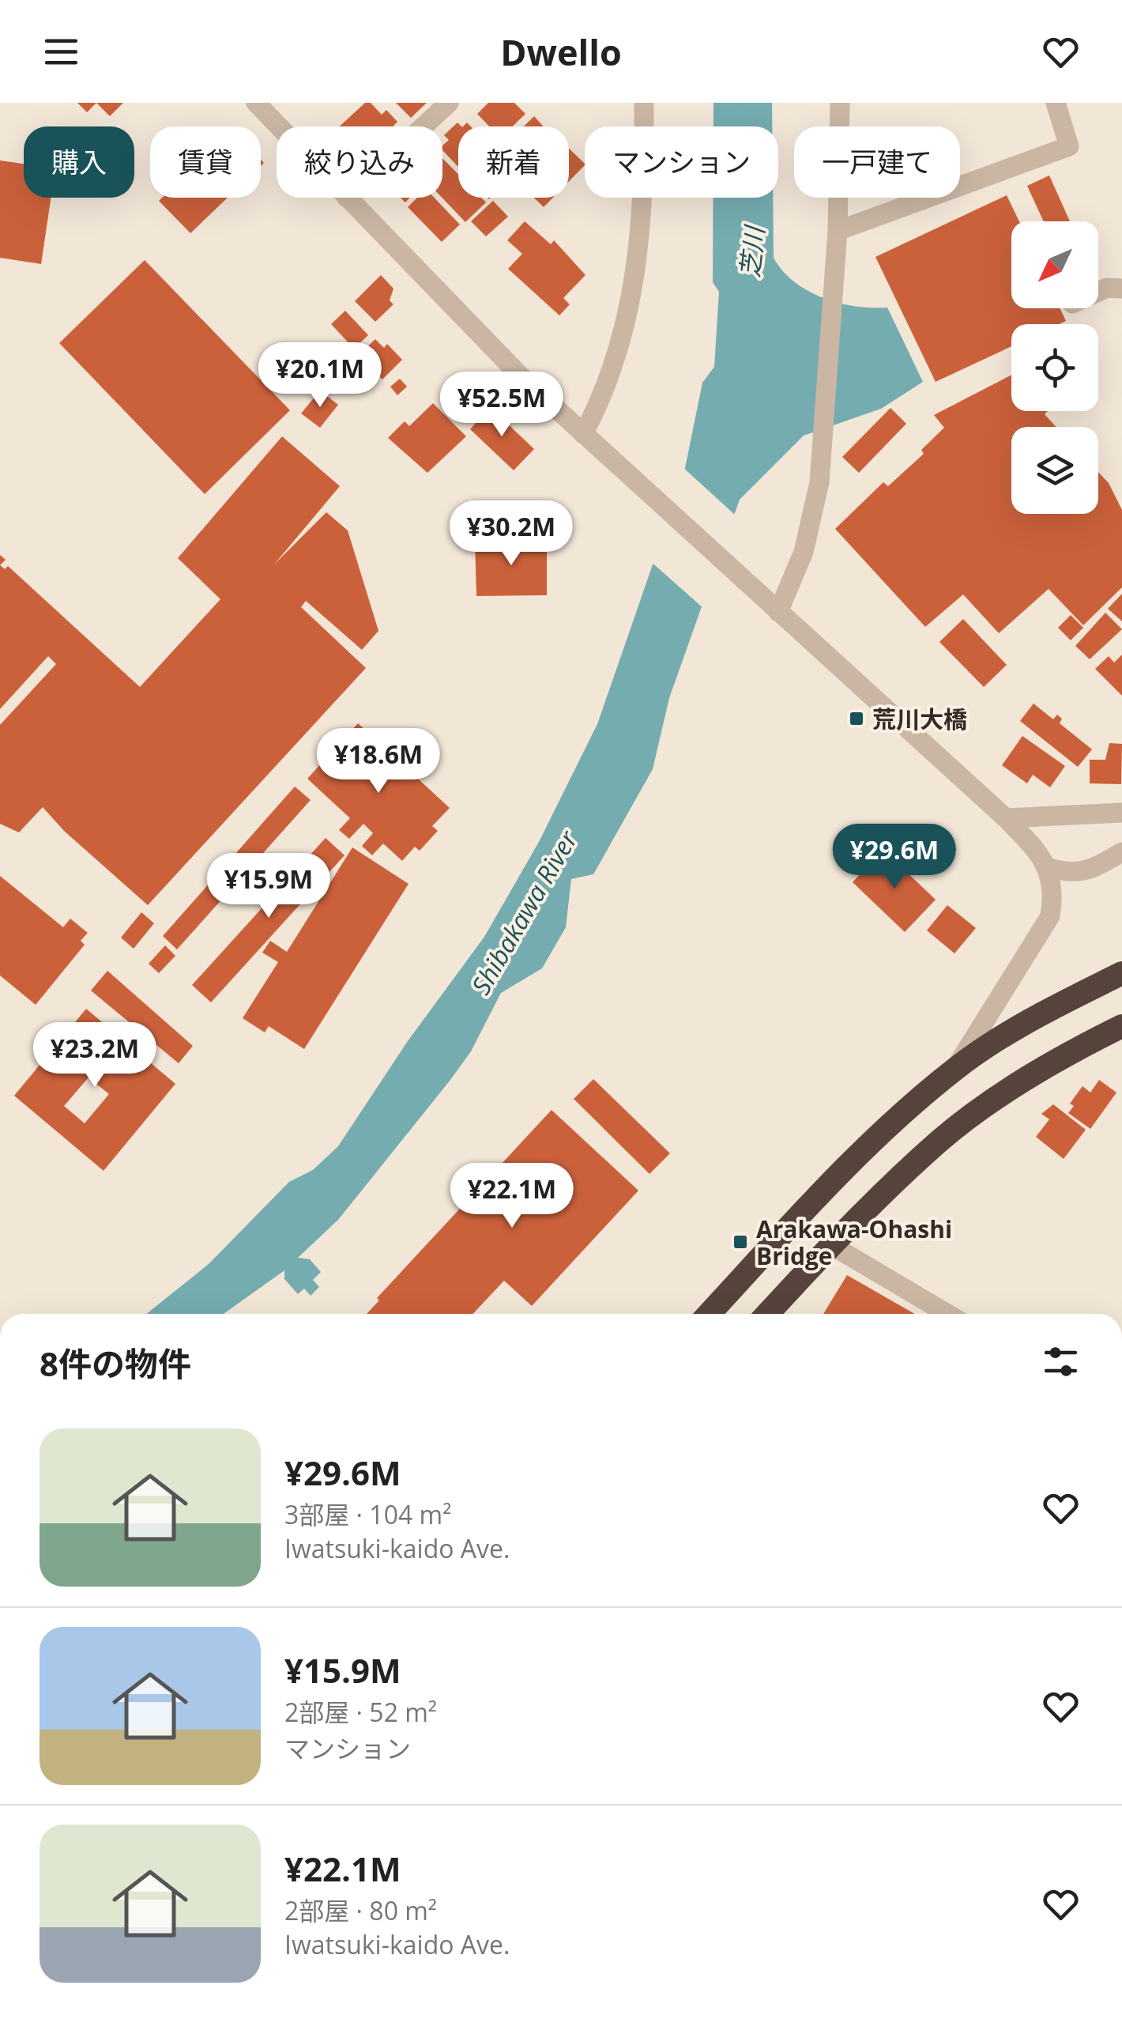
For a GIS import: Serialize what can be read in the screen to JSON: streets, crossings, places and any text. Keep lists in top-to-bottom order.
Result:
{
  "water": ["芝川", "Shibakawa River"],
  "places": {
    "transit": ["荒川大橋", "Arakawa-Ohashi Bridge"]
  },
  "north": "bottom left",
  "page": {
    "header": "Dwello",
    "chip": [
      "購入",
      "賃貸",
      "絞り込み",
      "新着",
      "マンション",
      "一戸建て"
    ],
    "price": [
      "¥20.1M",
      "¥52.5M",
      "¥30.2M",
      "¥18.6M",
      "¥29.6M",
      "¥15.9M",
      "¥23.2M",
      "¥22.1M"
    ],
    "heading": "8件の物件",
    "list": [
      {
        "name": "¥29.6M",
        "note": "3部屋 · 104 m² · Iwatsuki-kaido Ave."
      },
      {
        "name": "¥15.9M",
        "note": "2部屋 · 52 m² · マンション"
      },
      {
        "name": "¥22.1M",
        "note": "2部屋 · 80 m² · Iwatsuki-kaido Ave."
      }
    ]
  }
}
